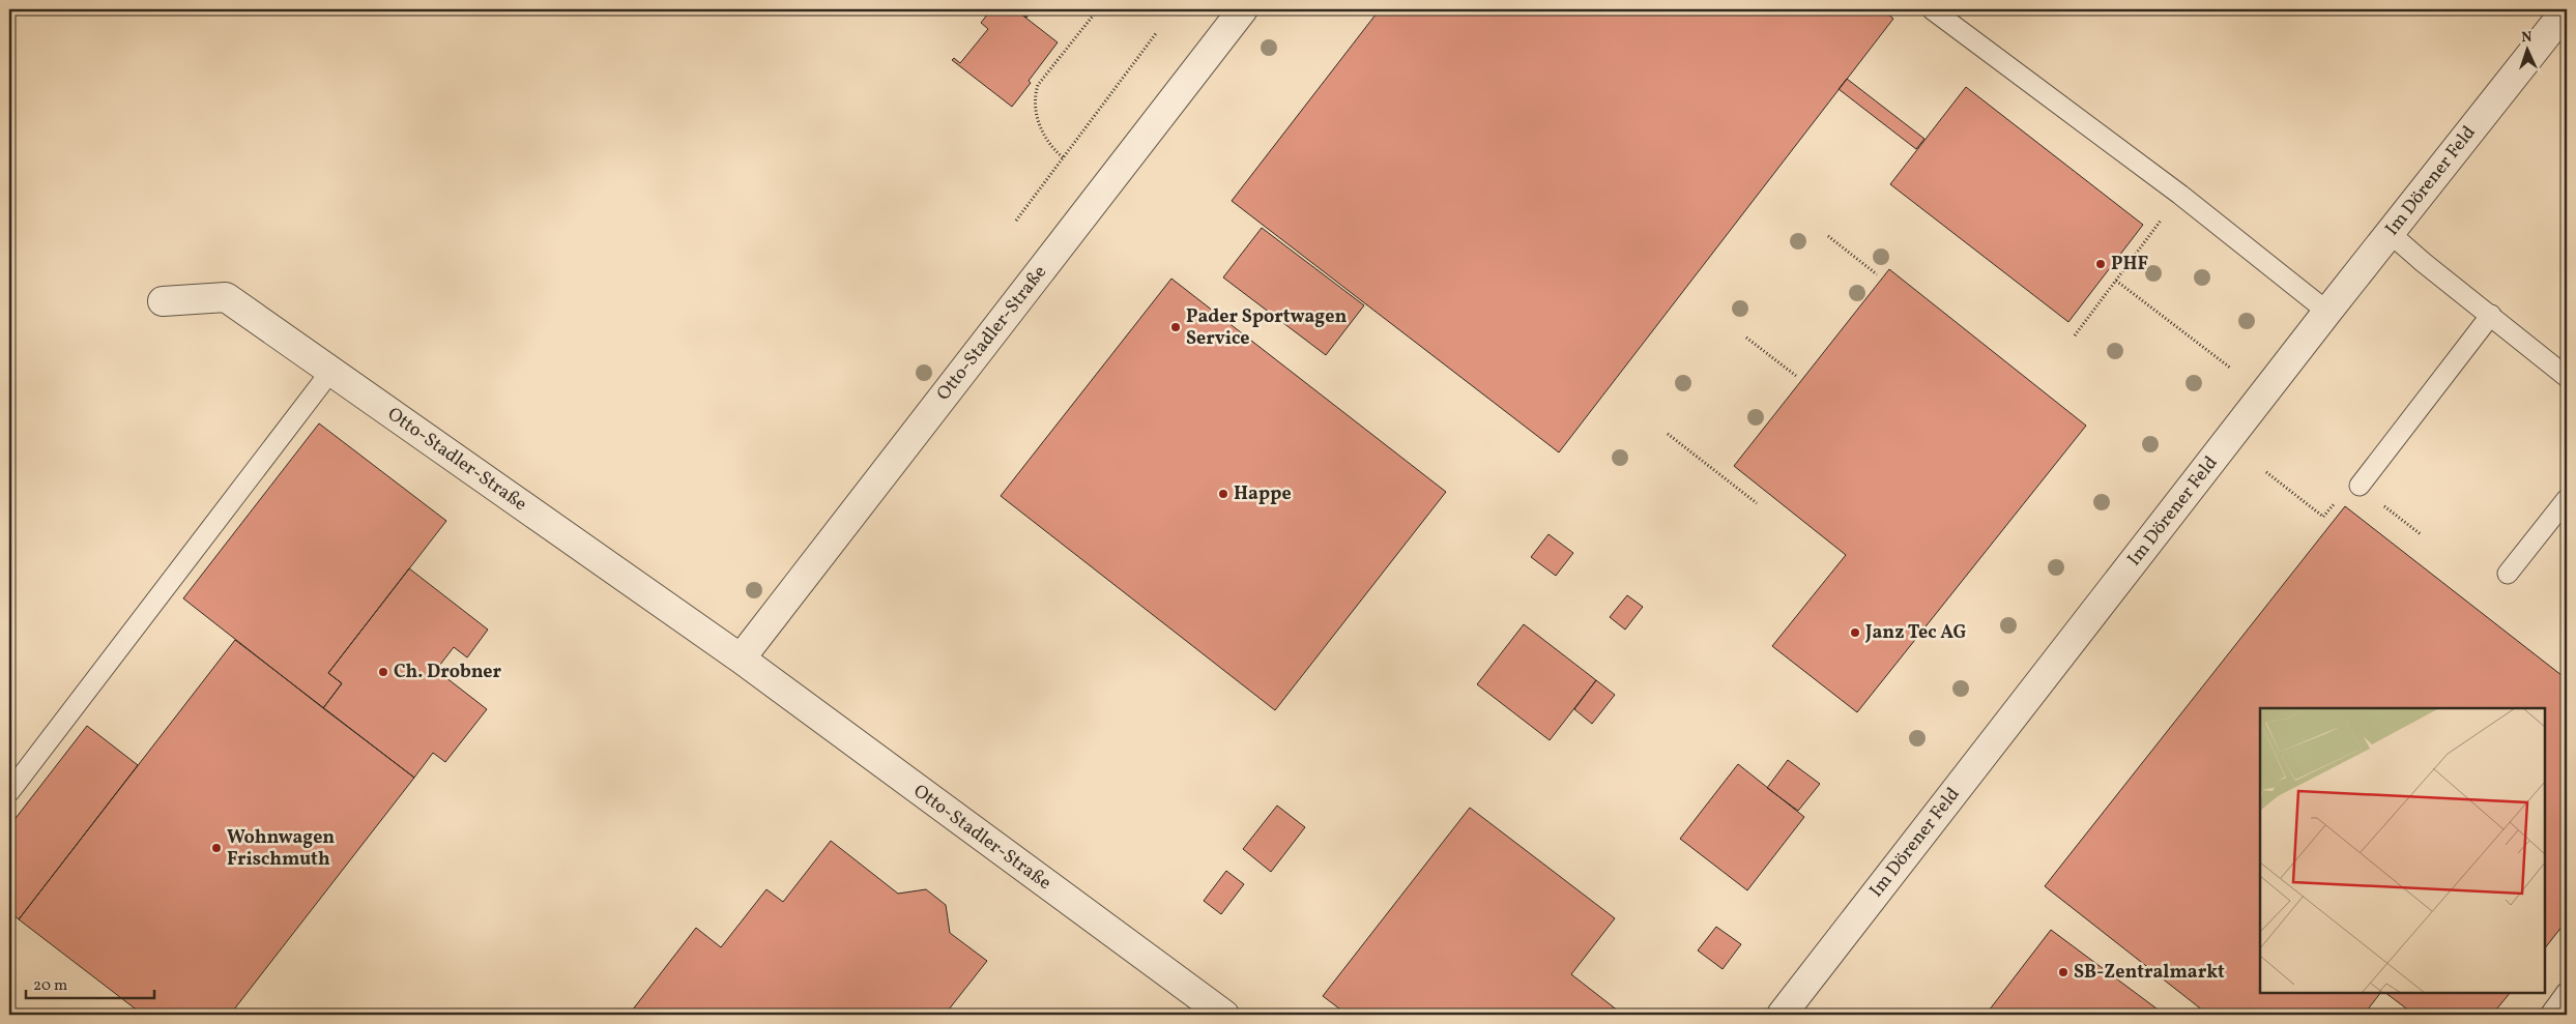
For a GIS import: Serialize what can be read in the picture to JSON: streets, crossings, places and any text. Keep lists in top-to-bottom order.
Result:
{
  "streets": {
    "street": ["Im Dörener Feld", "Otto-Stadler-Straße"]
  },
  "places": [
    "PHF",
    "Pader Sportwagen Service",
    "Happe",
    "Janz Tec AG",
    "Ch. Drobner",
    "Wohnwagen Frischmuth",
    "SB-Zentralmarkt"
  ],
  "scale_bar": "20 m",
  "north": "top"
}
